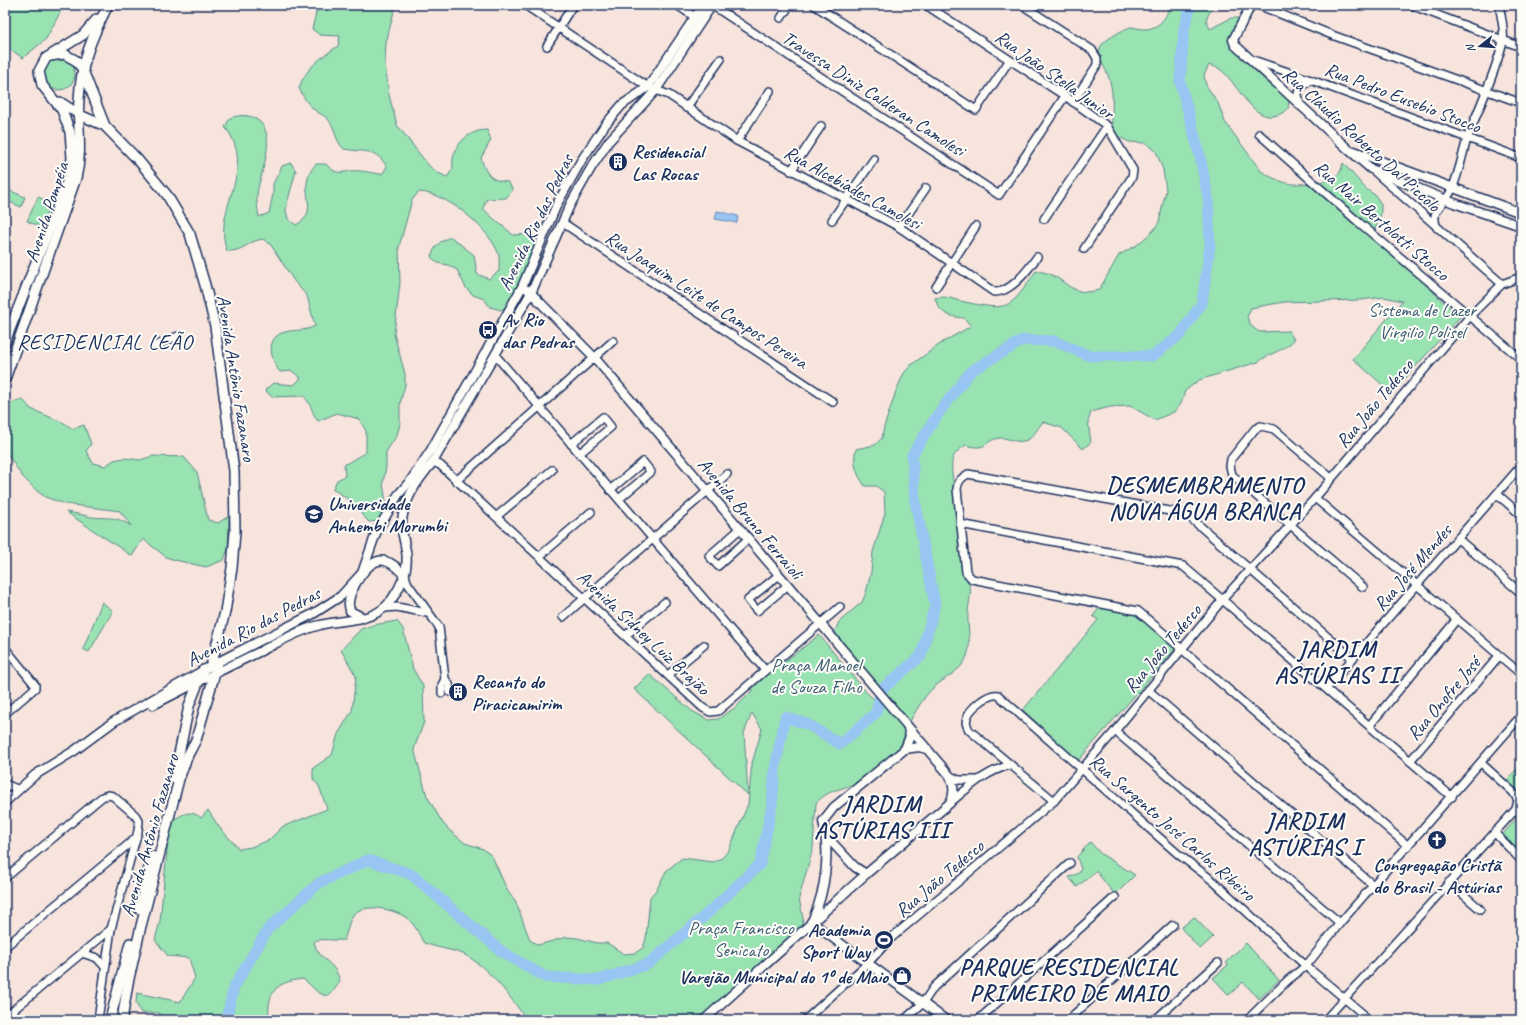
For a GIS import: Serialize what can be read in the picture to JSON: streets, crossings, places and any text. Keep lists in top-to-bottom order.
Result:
{
  "streets": {
    "main road": ["Avenida Pompéia", "Avenida Antônio Fazanaro"],
    "street": [
      "Rua João Stella Junior",
      "Travessa Diniz Calderan Camolesi",
      "Rua Pedro Eusebio Stocco",
      "Rua Cláudio Roberto Dal Piccolo",
      "Rua Alcebíades Camolesi",
      "Rua Nair Bertolotti Stocco",
      "Avenida Rio das Pedras",
      "Rua Joaquim Leite de Campos Pereira",
      "Rua João Tedesco",
      "Avenida Bruno Ferraioli",
      "Rua José Mendes",
      "Avenida Sidney Luiz Brajão",
      "Rua Onofre José",
      "Rua Sargento José Carlos Ribeiro"
    ]
  },
  "crossings": [
    ["Rua João Stella Junior", "Travessa Diniz Calderan Camolesi"],
    ["Travessa Diniz Calderan Camolesi", "Avenida Rio das Pedras"],
    ["Rua Pedro Eusebio Stocco", "Rua Cláudio Roberto Dal Piccolo"],
    ["Rua Cláudio Roberto Dal Piccolo", "Rua João Tedesco"],
    ["Rua Alcebíades Camolesi", "Avenida Rio das Pedras"],
    ["Avenida Pompéia", "Avenida Antônio Fazanaro"],
    ["Rua Nair Bertolotti Stocco", "Rua João Tedesco"],
    ["Avenida Rio das Pedras", "Rua Joaquim Leite de Campos Pereira"],
    ["Avenida Rio das Pedras", "Avenida Antônio Fazanaro"],
    ["Avenida Rio das Pedras", "Avenida Bruno Ferraioli"],
    ["Avenida Rio das Pedras", "Avenida Sidney Luiz Brajão"],
    ["Rua João Tedesco", "Rua Sargento José Carlos Ribeiro"],
    ["Avenida Bruno Ferraioli", "Avenida Sidney Luiz Brajão"]
  ],
  "districts": [
    "RESIDENCIAL LEÃO",
    "DESMEMBRAMENTO NOVA ÁGUA BRANCA",
    "JARDIM ASTÚRIAS II",
    "JARDIM ASTÚRIAS III",
    "JARDIM ASTÚRIAS I",
    "PARQUE RESIDENCIAL PRIMEIRO DE MAIO"
  ],
  "parks": ["Sistema de Lazer Virgilio Polisel", "Praça Manoel de Souza Filho", "Praça Francisco Senicato"],
  "places": {
    "building": ["Residencial Las Rocas", "Recanto do Piracicamirim"],
    "bus stop": ["Av Rio das Pedras"],
    "school or university": ["Universidade Anhembi Morumbi"],
    "church": ["Congregação Cristã do Brasil - Astúrias"],
    "sports": ["Academia Sport Way"],
    "shop": ["Varejão Municipal do 1º de Maio"]
  },
  "north": "left"
}
